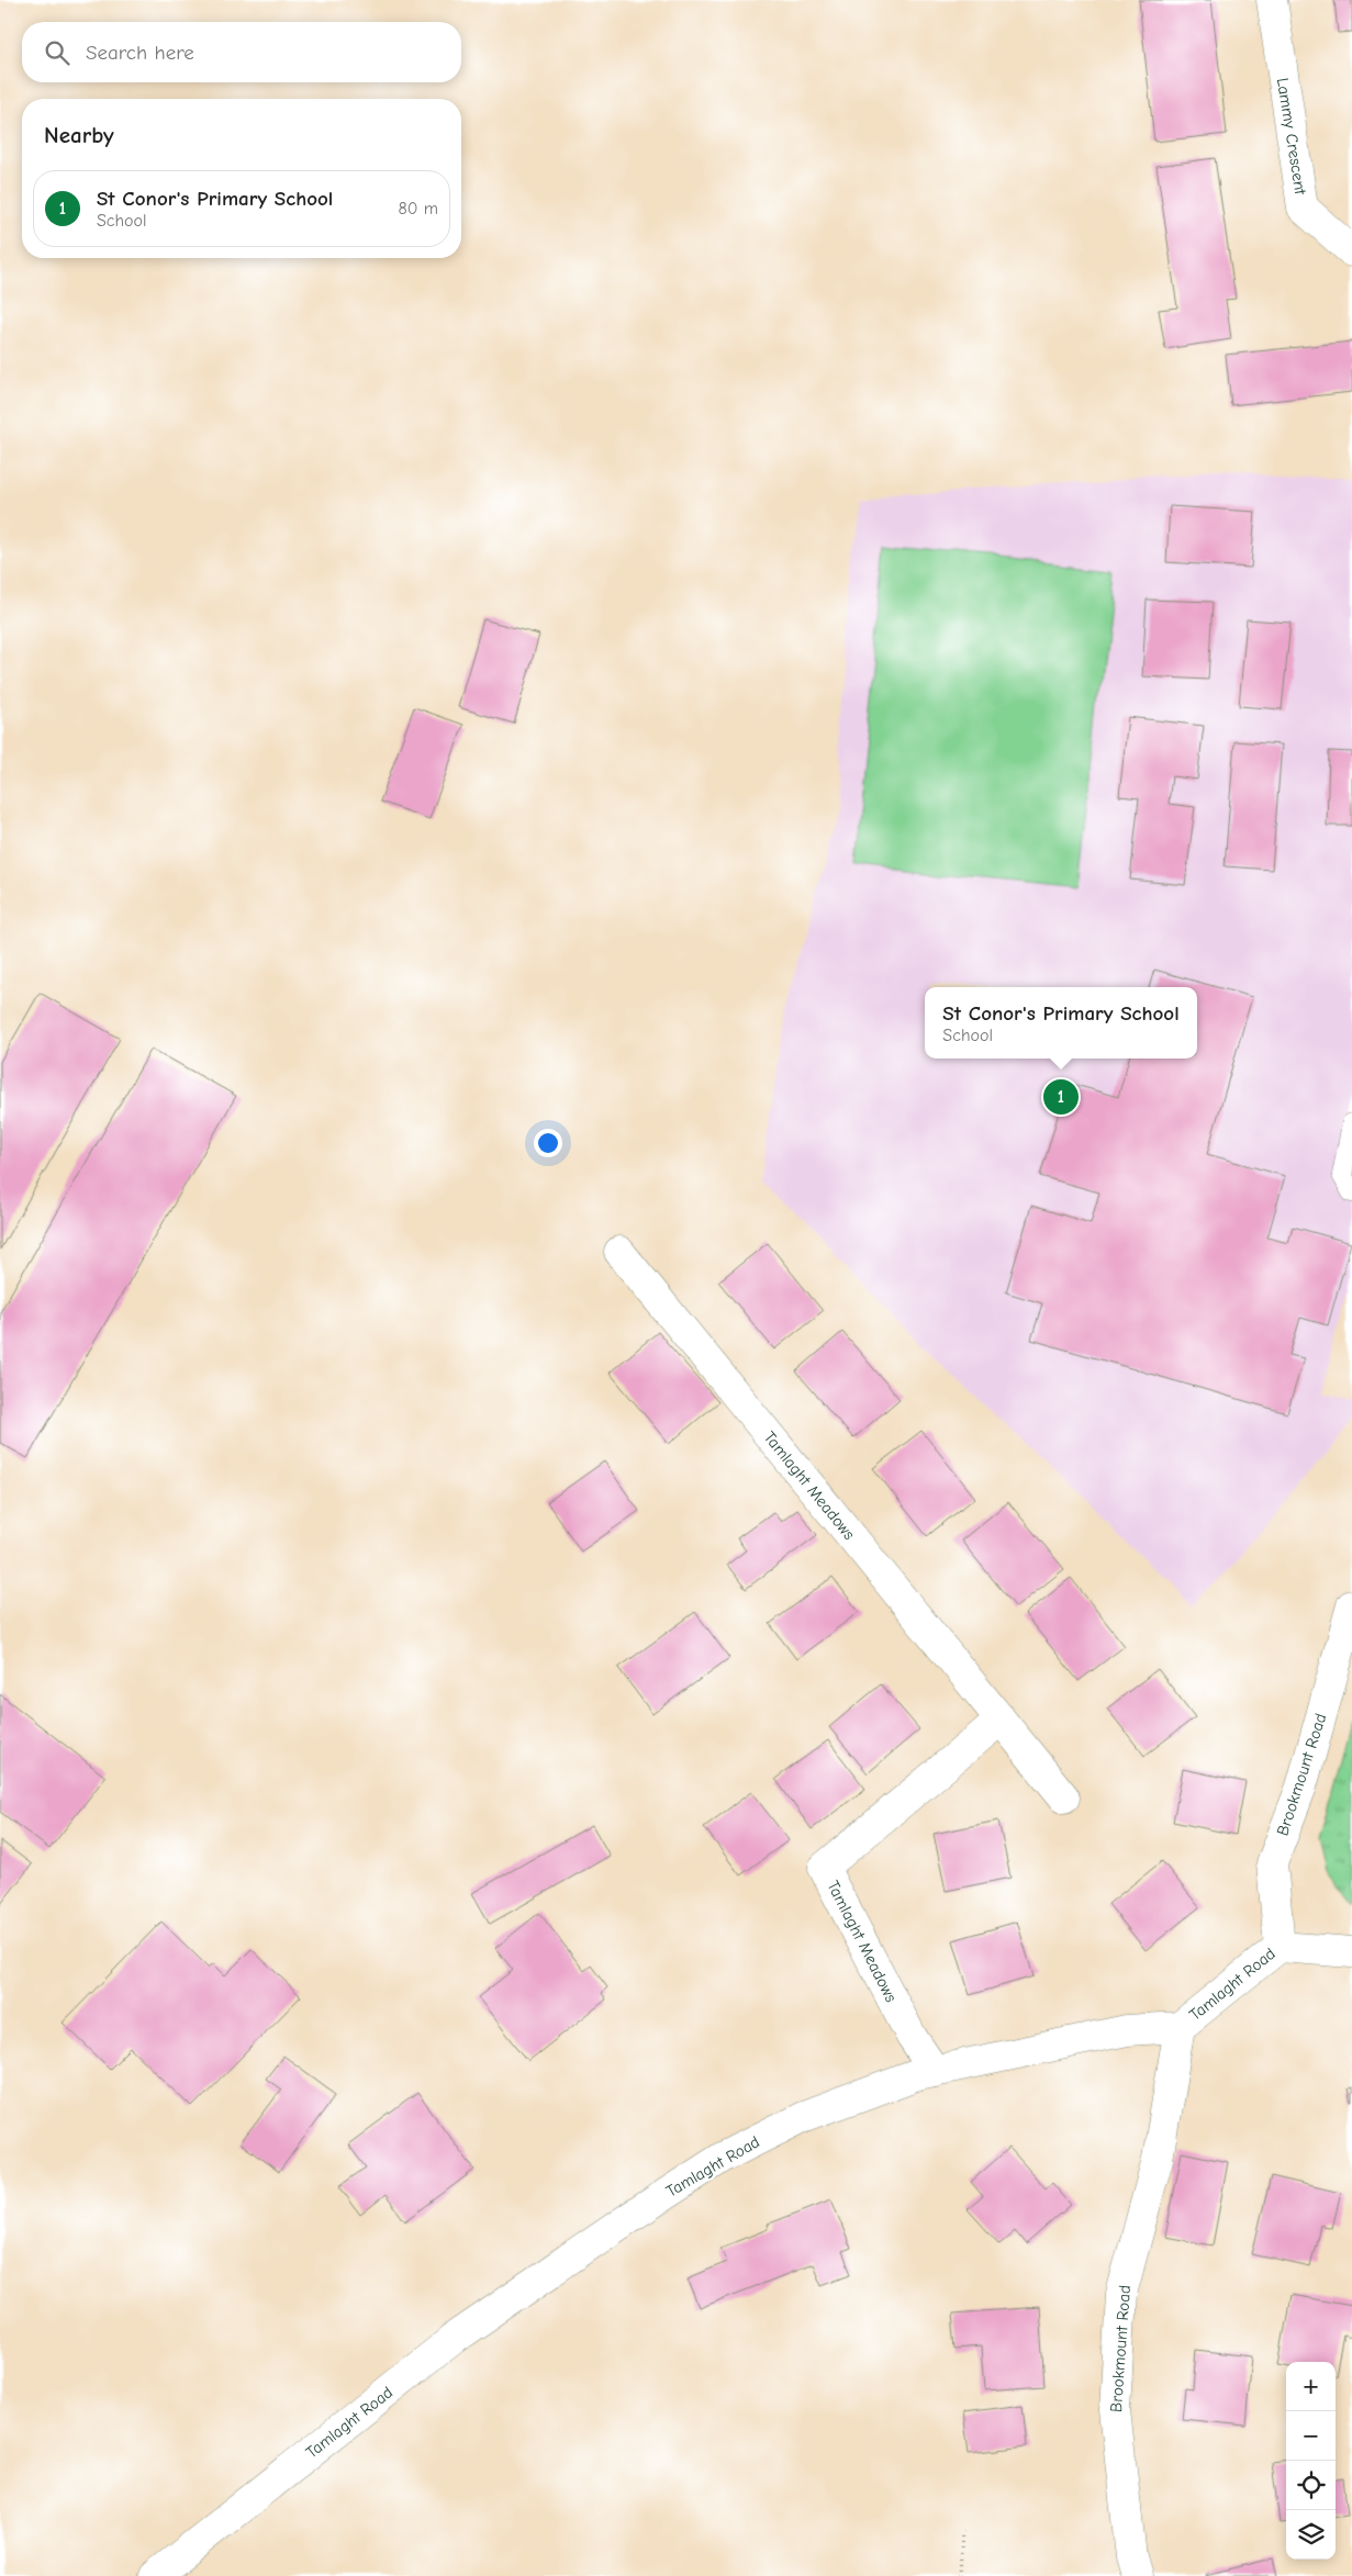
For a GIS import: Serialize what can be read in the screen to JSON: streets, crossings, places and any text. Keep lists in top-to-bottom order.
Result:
{
  "streets": {
    "street": [
      "Lammy Crescent",
      "Tamlaght Meadows",
      "Brookmount Road",
      "Tamlaght Road"
    ]
  },
  "crossings": [
    ["Tamlaght Meadows", "Tamlaght Road"],
    ["Brookmount Road", "Tamlaght Road"]
  ],
  "page": {
    "search": "Search here",
    "heading": "Nearby",
    "list": [
      {
        "mark": "1",
        "name": "St Conor's Primary School",
        "note": "School",
        "value": "80 m"
      }
    ],
    "popup": ["St Conor's Primary School", "School"],
    "pins": "1",
    "map_buttons": ["+", "−"]
  }
}
